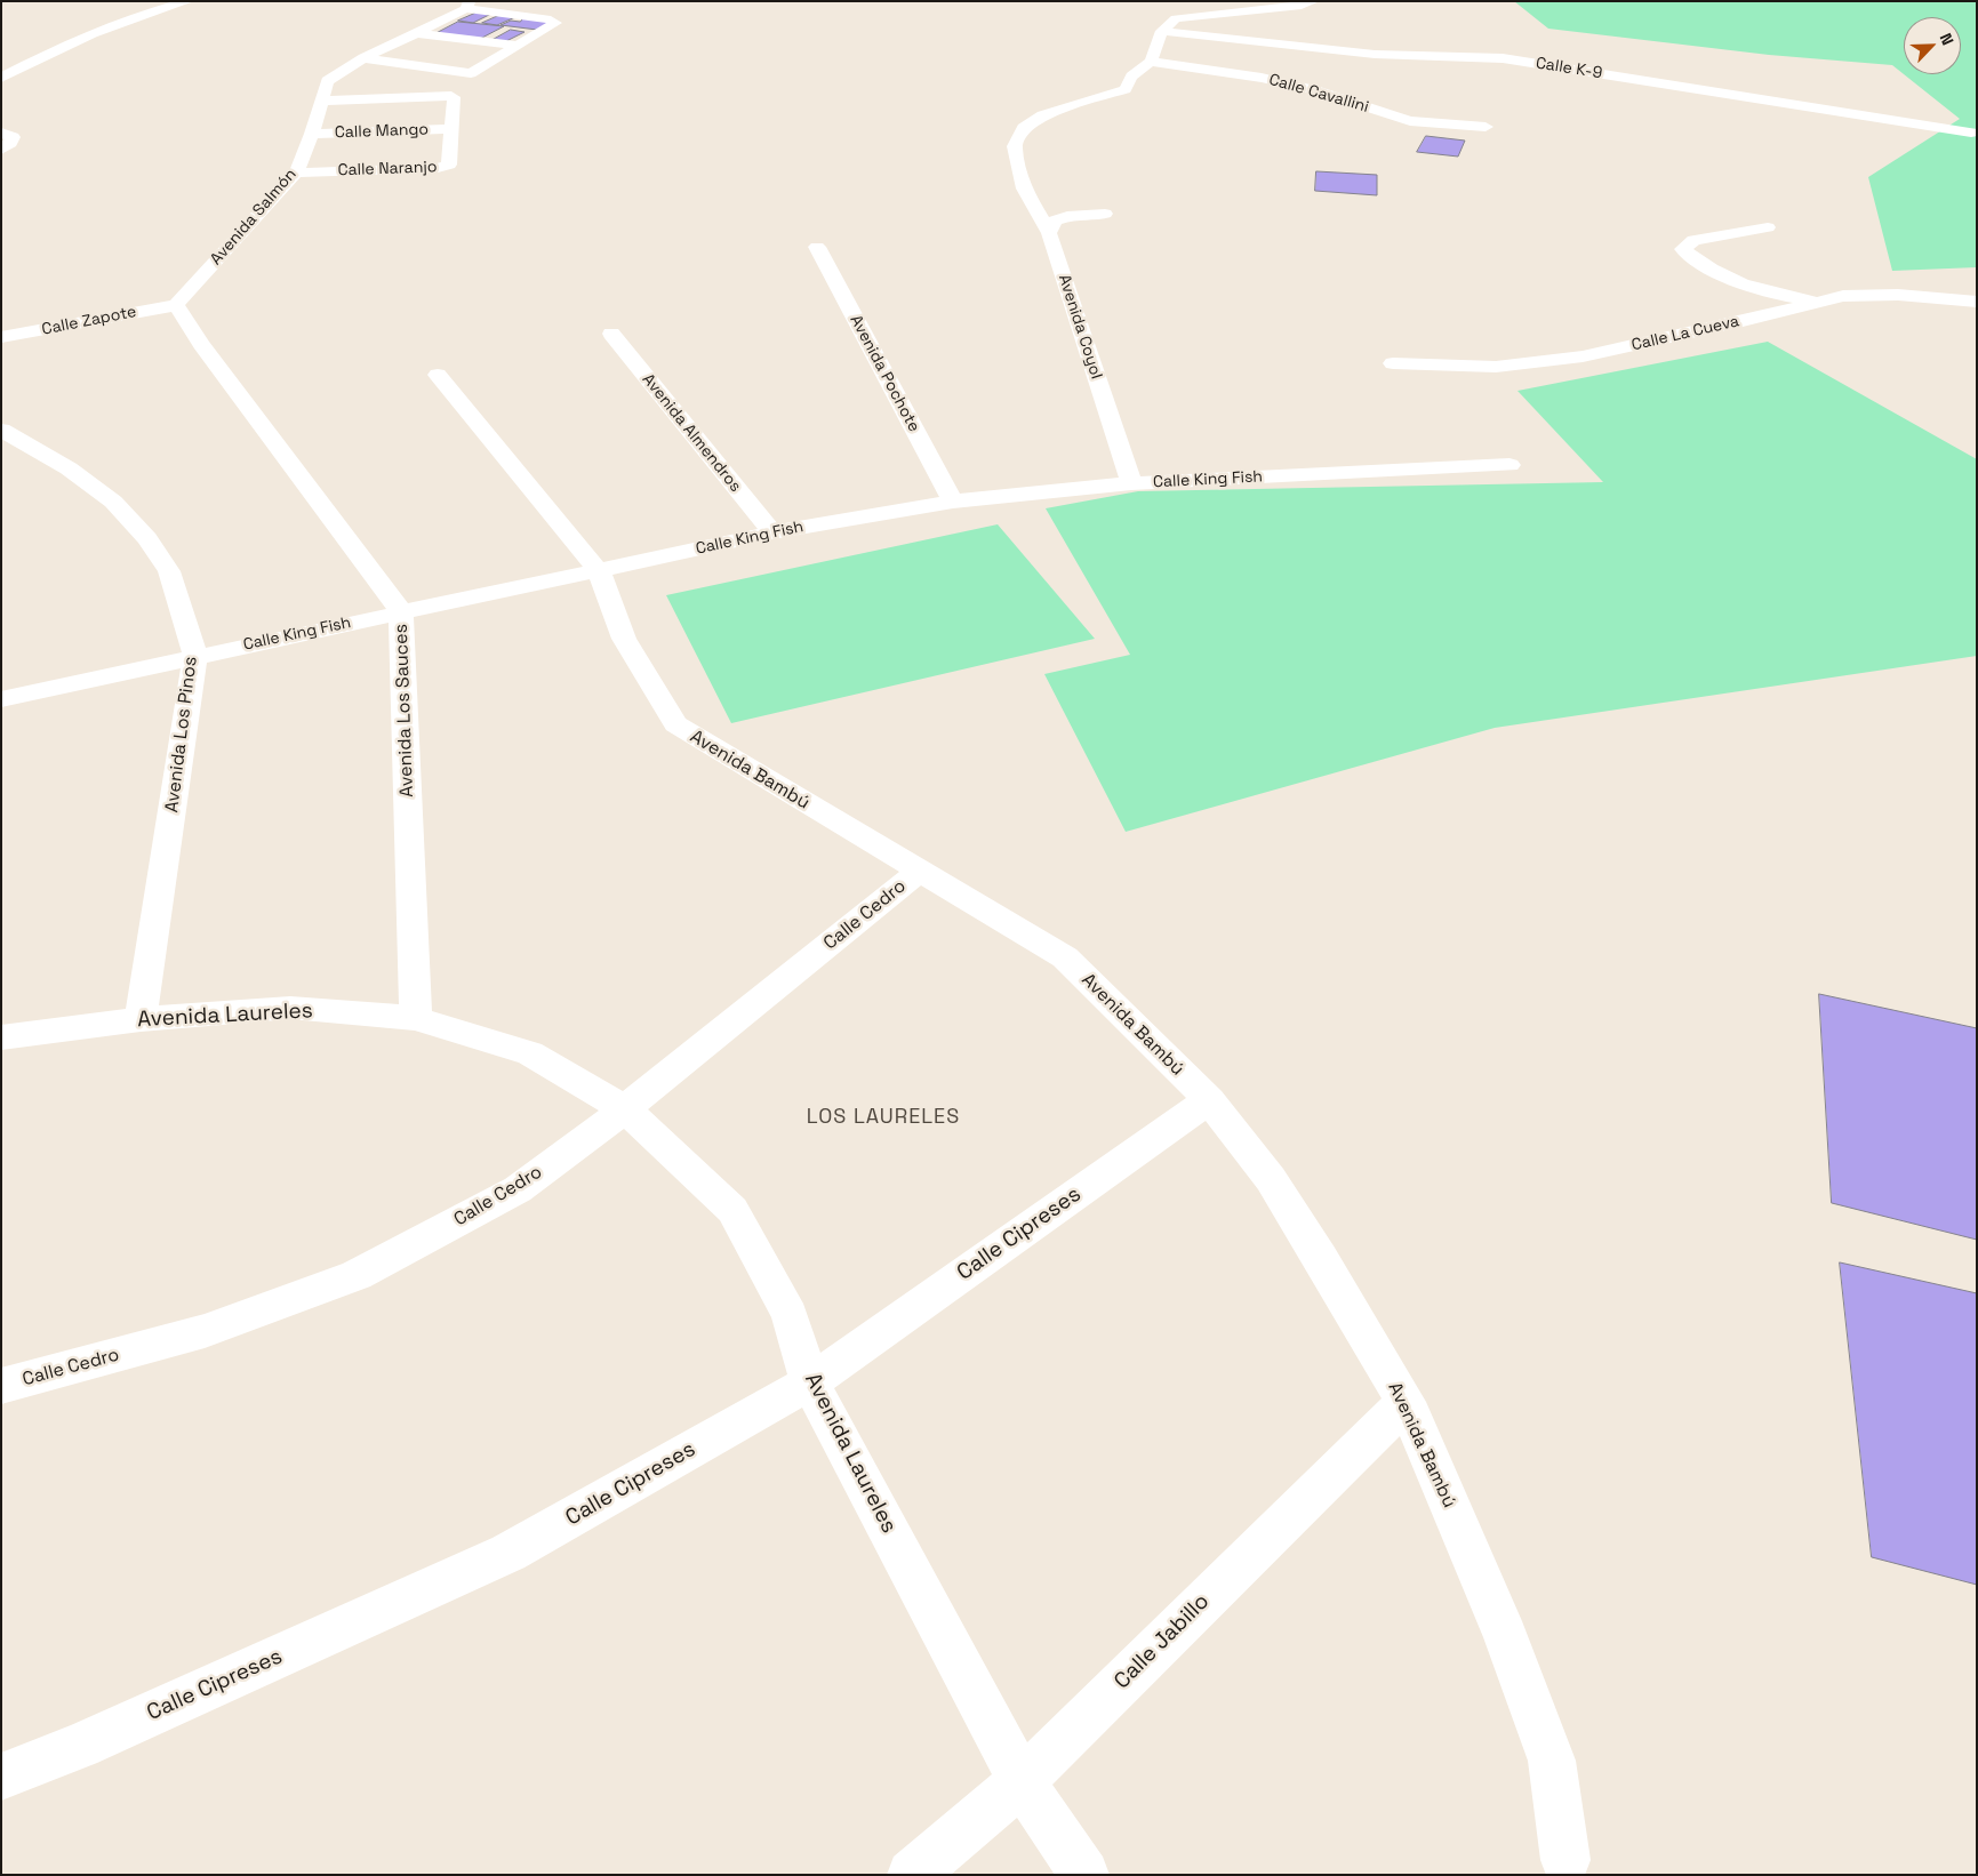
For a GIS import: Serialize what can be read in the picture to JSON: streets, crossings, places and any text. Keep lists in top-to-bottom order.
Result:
{
  "streets": {
    "street": [
      "Calle K-9",
      "Calle Cavallini",
      "Calle Mango",
      "Calle Naranjo",
      "Avenida Salmón",
      "Calle Zapote",
      "Avenida Coyol",
      "Calle La Cueva",
      "Avenida Pochote",
      "Avenida Almendros",
      "Calle King Fish",
      "Avenida Los Sauces",
      "Avenida Los Pinos",
      "Avenida Bambú",
      "Calle Cedro",
      "Avenida Laureles",
      "Calle Cipreses",
      "Calle Jabillo"
    ]
  },
  "crossings": [
    ["Calle Cavallini", "Avenida Coyol"],
    ["Calle Mango", "Calle Naranjo"],
    ["Calle Mango", "Avenida Salmón"],
    ["Calle Naranjo", "Avenida Salmón"],
    ["Avenida Salmón", "Calle Zapote"],
    ["Avenida Salmón", "Avenida Los Sauces"],
    ["Calle Zapote", "Avenida Los Sauces"],
    ["Avenida Coyol", "Calle King Fish"],
    ["Avenida Pochote", "Calle King Fish"],
    ["Avenida Almendros", "Calle King Fish"],
    ["Calle King Fish", "Avenida Los Sauces"],
    ["Calle King Fish", "Avenida Los Pinos"],
    ["Calle King Fish", "Avenida Bambú"],
    ["Avenida Los Sauces", "Avenida Laureles"],
    ["Avenida Los Pinos", "Avenida Laureles"],
    ["Avenida Bambú", "Calle Cedro"],
    ["Avenida Bambú", "Calle Cipreses"],
    ["Avenida Bambú", "Calle Jabillo"],
    ["Calle Cedro", "Avenida Laureles"],
    ["Avenida Laureles", "Calle Cipreses"],
    ["Avenida Laureles", "Calle Jabillo"]
  ],
  "districts": ["LOS LAURELES"],
  "north": "top right"
}
